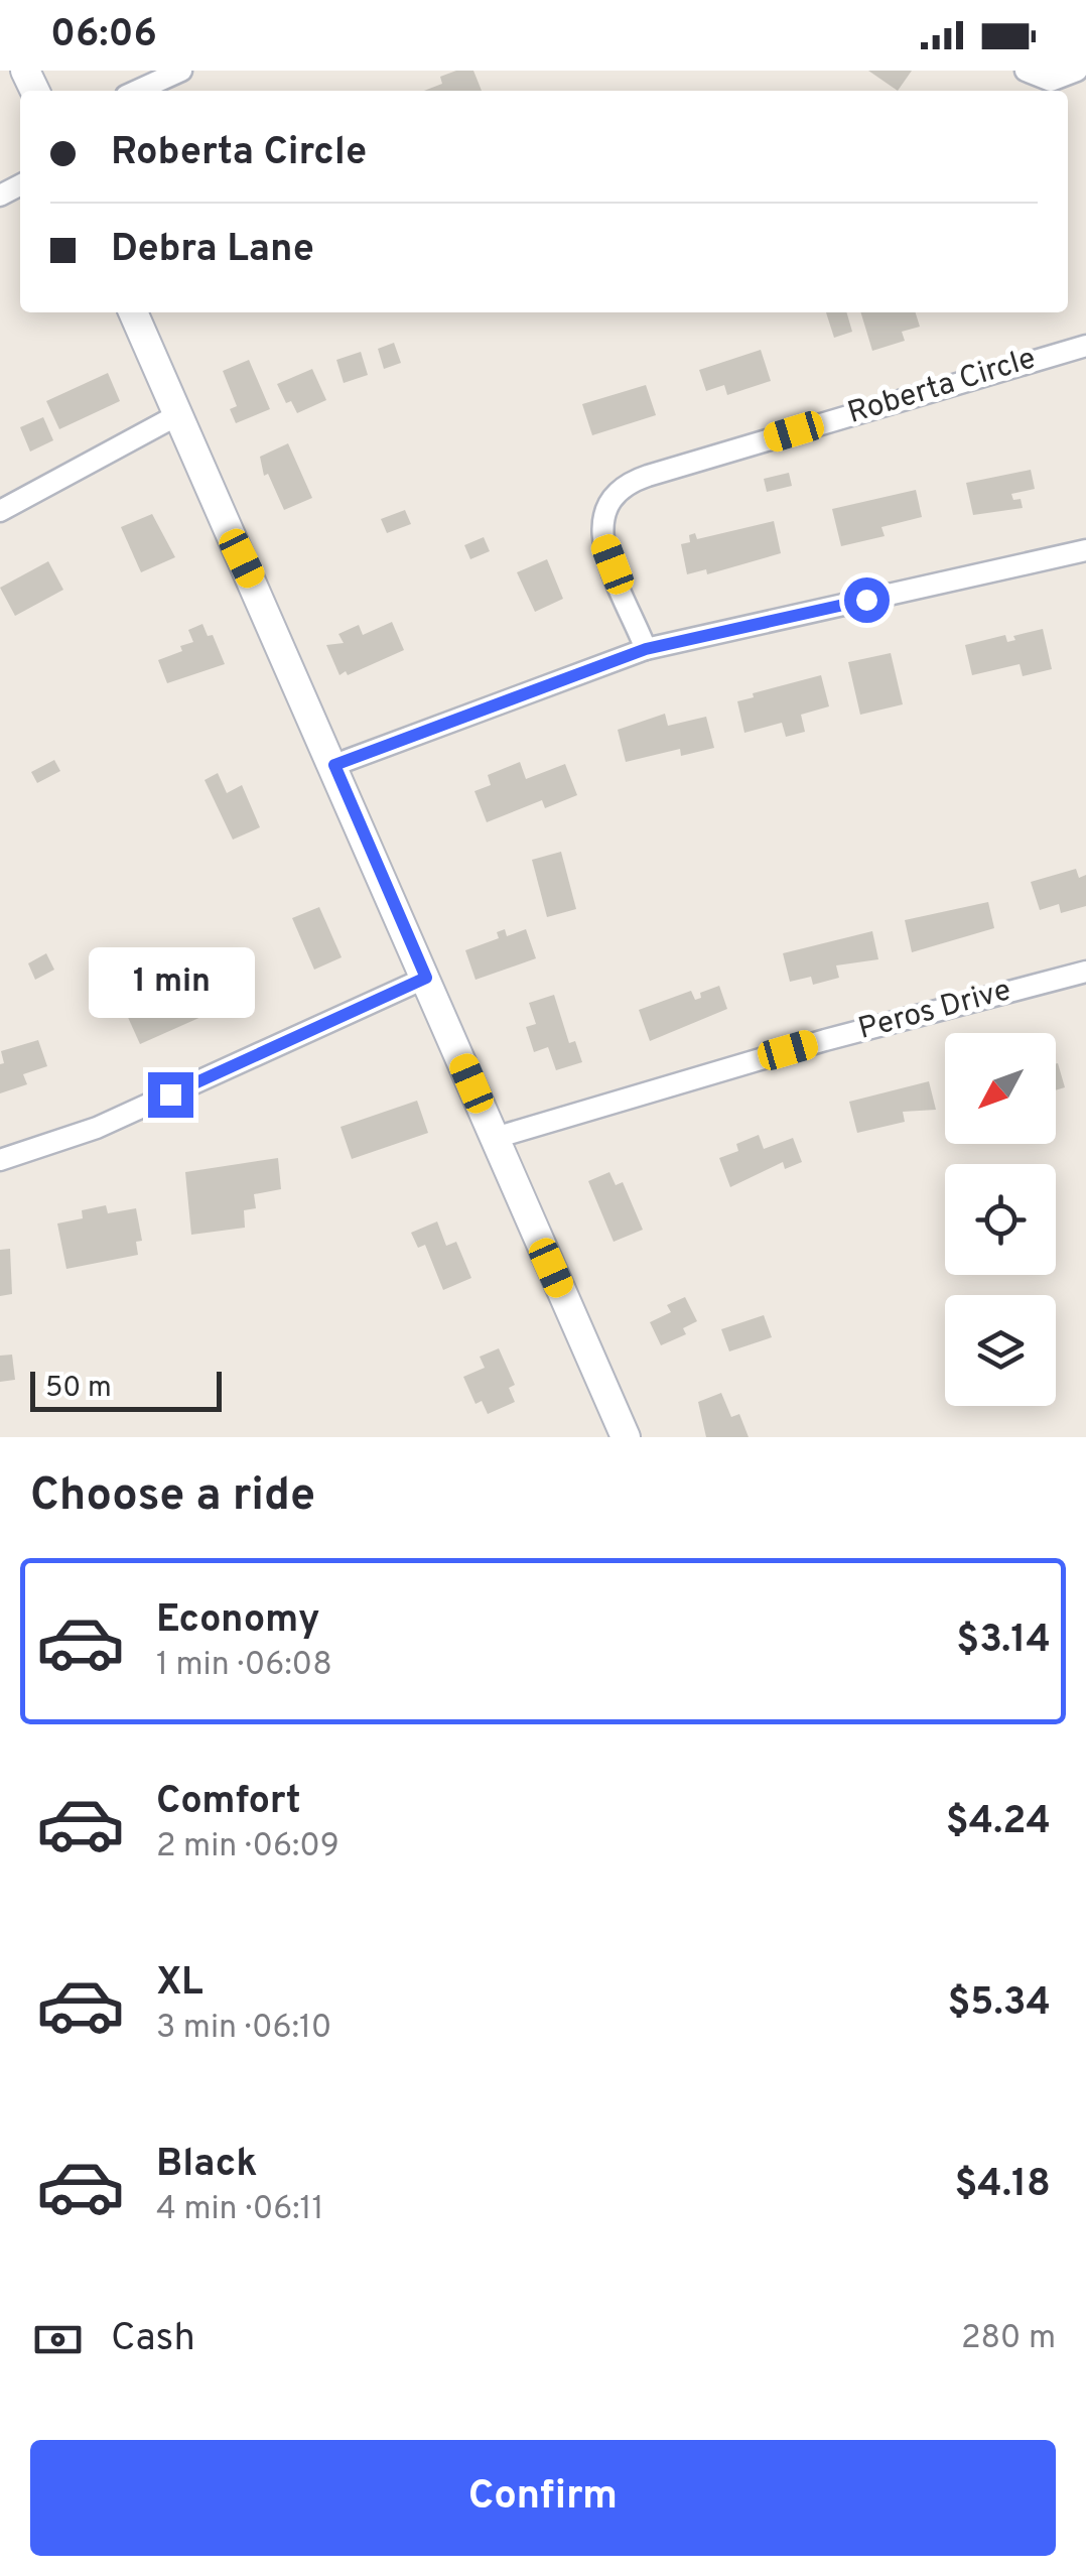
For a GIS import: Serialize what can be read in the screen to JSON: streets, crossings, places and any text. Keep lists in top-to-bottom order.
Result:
{
  "streets": {
    "street": ["Roberta Circle", "Peros Drive"]
  },
  "scale_bar": "50 m",
  "north": "bottom left",
  "page": {
    "status": "06:06",
    "banner": ["Roberta Circle", "Debra Lane"],
    "bubble": "1 min",
    "scale": "50 m",
    "heading": "Choose a ride",
    "list": [
      {
        "name": "Economy",
        "note": "1 min · 06:08",
        "value": "$3.14"
      },
      {
        "name": "Comfort",
        "note": "2 min · 06:09",
        "value": "$4.24"
      },
      {
        "name": "XL",
        "note": "3 min · 06:10",
        "value": "$5.34"
      },
      {
        "name": "Black",
        "note": "4 min · 06:11",
        "value": "$4.18"
      }
    ],
    "pay": ["Cash", "280 m"],
    "buttons": "Confirm"
  }
}
